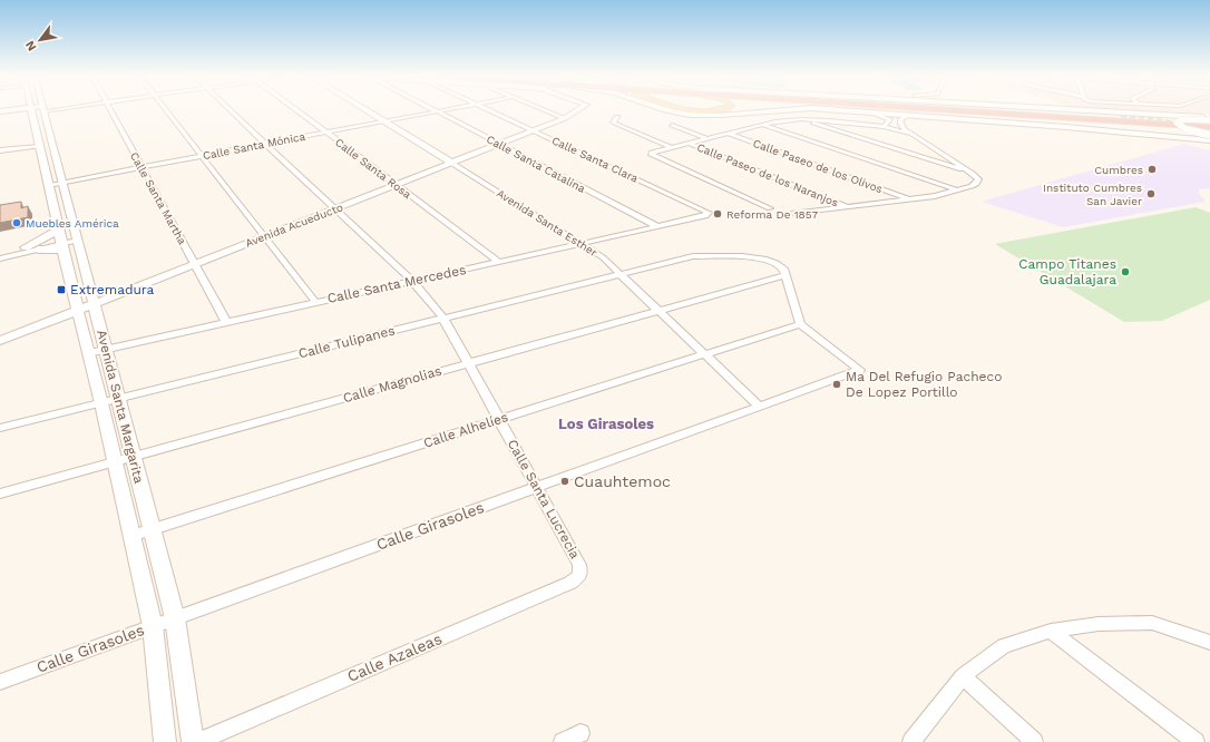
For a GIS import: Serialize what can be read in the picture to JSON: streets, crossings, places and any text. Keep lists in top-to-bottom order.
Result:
{
  "streets": {
    "main road": ["Avenida Santa Esther", "Avenida Acueducto", "Avenida Santa Margarita"],
    "street": [
      "Calle Santa Mónica",
      "Calle Santa Clara",
      "Calle Santa Catalina",
      "Calle Paseo de los Olivos",
      "Calle Santa Rosa",
      "Calle Paseo de los Naranjos",
      "Calle Santa Martha",
      "Calle Santa Mercedes",
      "Calle Tulipanes",
      "Calle Magnolias",
      "Calle Alhelíes",
      "Calle Santa Lucrecia",
      "Calle Girasoles",
      "Calle Azaleas"
    ]
  },
  "crossings": [
    ["Calle Santa Mónica", "Calle Santa Catalina"],
    ["Calle Santa Mónica", "Calle Santa Rosa"],
    ["Calle Santa Mónica", "Calle Santa Martha"],
    ["Calle Santa Mónica", "Avenida Santa Esther"],
    ["Calle Santa Mónica", "Avenida Santa Margarita"],
    ["Calle Santa Mónica", "Calle Santa Lucrecia"],
    ["Calle Santa Clara", "Avenida Acueducto"],
    ["Calle Santa Clara", "Calle Santa Mercedes"],
    ["Calle Santa Catalina", "Avenida Acueducto"],
    ["Calle Santa Catalina", "Calle Santa Mercedes"],
    ["Calle Santa Rosa", "Avenida Acueducto"],
    ["Calle Santa Rosa", "Calle Santa Mercedes"],
    ["Calle Santa Martha", "Avenida Acueducto"],
    ["Calle Santa Martha", "Calle Santa Mercedes"],
    ["Avenida Santa Esther", "Avenida Acueducto"],
    ["Avenida Santa Esther", "Calle Santa Mercedes"],
    ["Avenida Santa Esther", "Calle Tulipanes"],
    ["Avenida Santa Esther", "Calle Magnolias"],
    ["Avenida Santa Esther", "Calle Alhelíes"],
    ["Avenida Santa Esther", "Calle Girasoles"],
    ["Avenida Acueducto", "Avenida Santa Margarita"],
    ["Avenida Acueducto", "Calle Santa Lucrecia"],
    ["Calle Santa Mercedes", "Avenida Santa Margarita"],
    ["Calle Santa Mercedes", "Calle Santa Lucrecia"],
    ["Calle Tulipanes", "Calle Magnolias"],
    ["Calle Tulipanes", "Avenida Santa Margarita"],
    ["Calle Tulipanes", "Calle Santa Lucrecia"],
    ["Calle Magnolias", "Avenida Santa Margarita"],
    ["Calle Magnolias", "Calle Santa Lucrecia"],
    ["Avenida Santa Margarita", "Calle Alhelíes"],
    ["Avenida Santa Margarita", "Calle Girasoles"],
    ["Calle Alhelíes", "Calle Santa Lucrecia"],
    ["Calle Alhelíes", "Calle Girasoles"],
    ["Calle Santa Lucrecia", "Calle Girasoles"],
    ["Calle Santa Lucrecia", "Calle Azaleas"]
  ],
  "districts": ["Los Girasoles"],
  "places": {
    "other": [
      "Cumbres",
      "Instituto Cumbres San Javier",
      "Reforma De 1857",
      "Muebles América",
      "Campo Titanes Guadalajara",
      "Ma Del Refugio Pacheco De Lopez Portillo",
      "Cuauhtemoc"
    ],
    "transit": ["Extremadura"]
  },
  "north": "bottom left"
}
